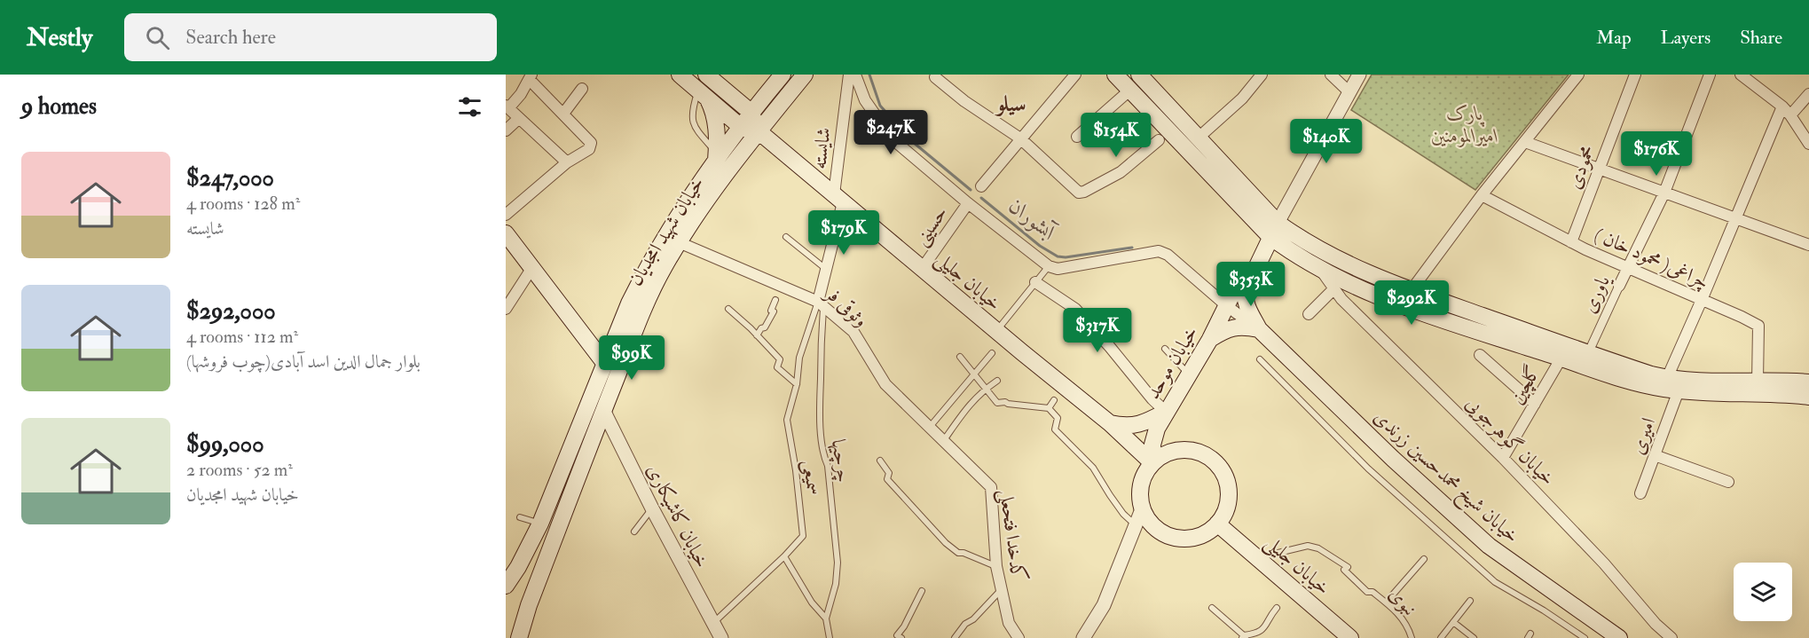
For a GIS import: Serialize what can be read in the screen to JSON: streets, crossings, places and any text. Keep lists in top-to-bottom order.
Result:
{
  "streets": {
    "main road": [
      "خیابان شهید امجدیان",
      "خیابان جلیلی",
      "خیابان موحد",
      "خیابان شیخ محمدحسین زرندی"
    ],
    "street": [
      "شایسته",
      "محمودی",
      "حسینی",
      "چراغی( محمود خان )",
      "یاوری",
      "وثوقی فر",
      "گلچین",
      "امیری",
      "خیابان گوهرجویی",
      "خیابان کاشیکاری",
      "کدخدا فتحعلی"
    ],
    "lane": ["چرچیها", "سمیعی", "نبوی"]
  },
  "crossings": [
    ["شایسته", "خیابان جلیلی"],
    ["شایسته", "وثوقی فر"],
    ["شایسته", "چرچیها"],
    ["شایسته", "سمیعی"],
    ["محمودی", "چراغی( محمود خان )"],
    ["حسینی", "خیابان جلیلی"],
    ["خیابان شهید امجدیان", "خیابان جلیلی"],
    ["خیابان شهید امجدیان", "وثوقی فر"],
    ["خیابان شهید امجدیان", "خیابان کاشیکاری"],
    ["چراغی( محمود خان )", "یاوری"],
    ["خیابان جلیلی", "خیابان موحد"],
    ["خیابان جلیلی", "نبوی"],
    ["وثوقی فر", "چرچیها"],
    ["وثوقی فر", "سمیعی"],
    ["وثوقی فر", "کدخدا فتحعلی"],
    ["خیابان موحد", "خیابان شیخ محمدحسین زرندی"],
    ["گلچین", "خیابان گوهرجویی"],
    ["چرچیها", "سمیعی"],
    ["سمیعی", "خیابان کاشیکاری"]
  ],
  "districts": ["سیلو"],
  "water": ["آبشوران"],
  "parks": ["پارک امیرالمومنین"],
  "page": {
    "header": "Nestly",
    "search": "Search here",
    "nav": ["Map", "Layers", "Share"],
    "heading": "9 homes",
    "price": [
      "$247K",
      "$154K",
      "$140K",
      "$176K",
      "$179K",
      "$353K",
      "$292K",
      "$317K",
      "$99K"
    ],
    "list": [
      {
        "name": "$247,000",
        "note": "4 rooms · 128 m² · شایسته"
      },
      {
        "name": "$292,000",
        "note": "4 rooms · 112 m² · بلوار جمال الدین اسد آبادی(چوب فروشها)"
      },
      {
        "name": "$99,000",
        "note": "2 rooms · 52 m² · خیابان شهید امجدیان"
      }
    ]
  }
}
